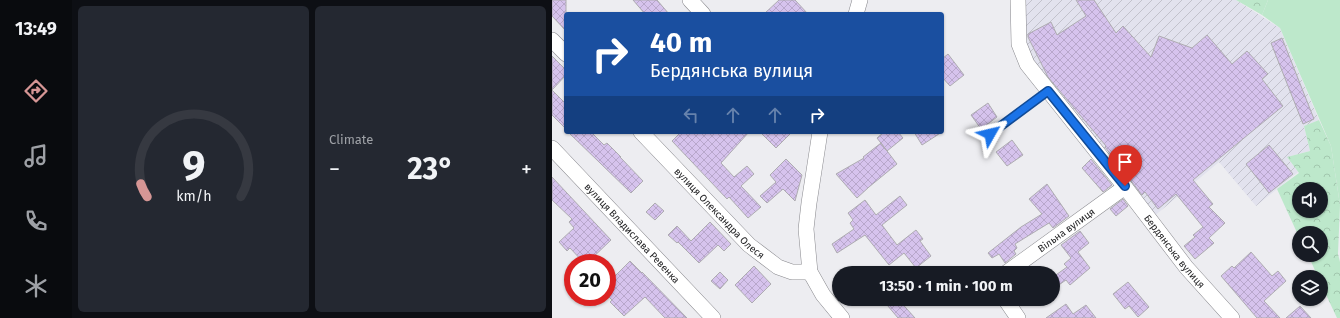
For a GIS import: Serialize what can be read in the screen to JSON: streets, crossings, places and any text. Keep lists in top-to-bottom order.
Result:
{
  "streets": {
    "street": [
      "вулиця Олександра Олеся",
      "Вільна вулиця",
      "вулиця Владислава Ревенка",
      "Бердянська вулиця"
    ]
  },
  "crossings": [
    ["Вільна вулиця", "Бердянська вулиця"]
  ],
  "page": {
    "tabs": "13:49",
    "tile": "Climate",
    "turn": ["40 m", "Бердянська вулиця"],
    "heat": ["−", "23°", "+"],
    "limit": "20",
    "trip": "13:50 · 1 min · 100 m",
    "gauge": ["9", "km/h"]
  }
}
